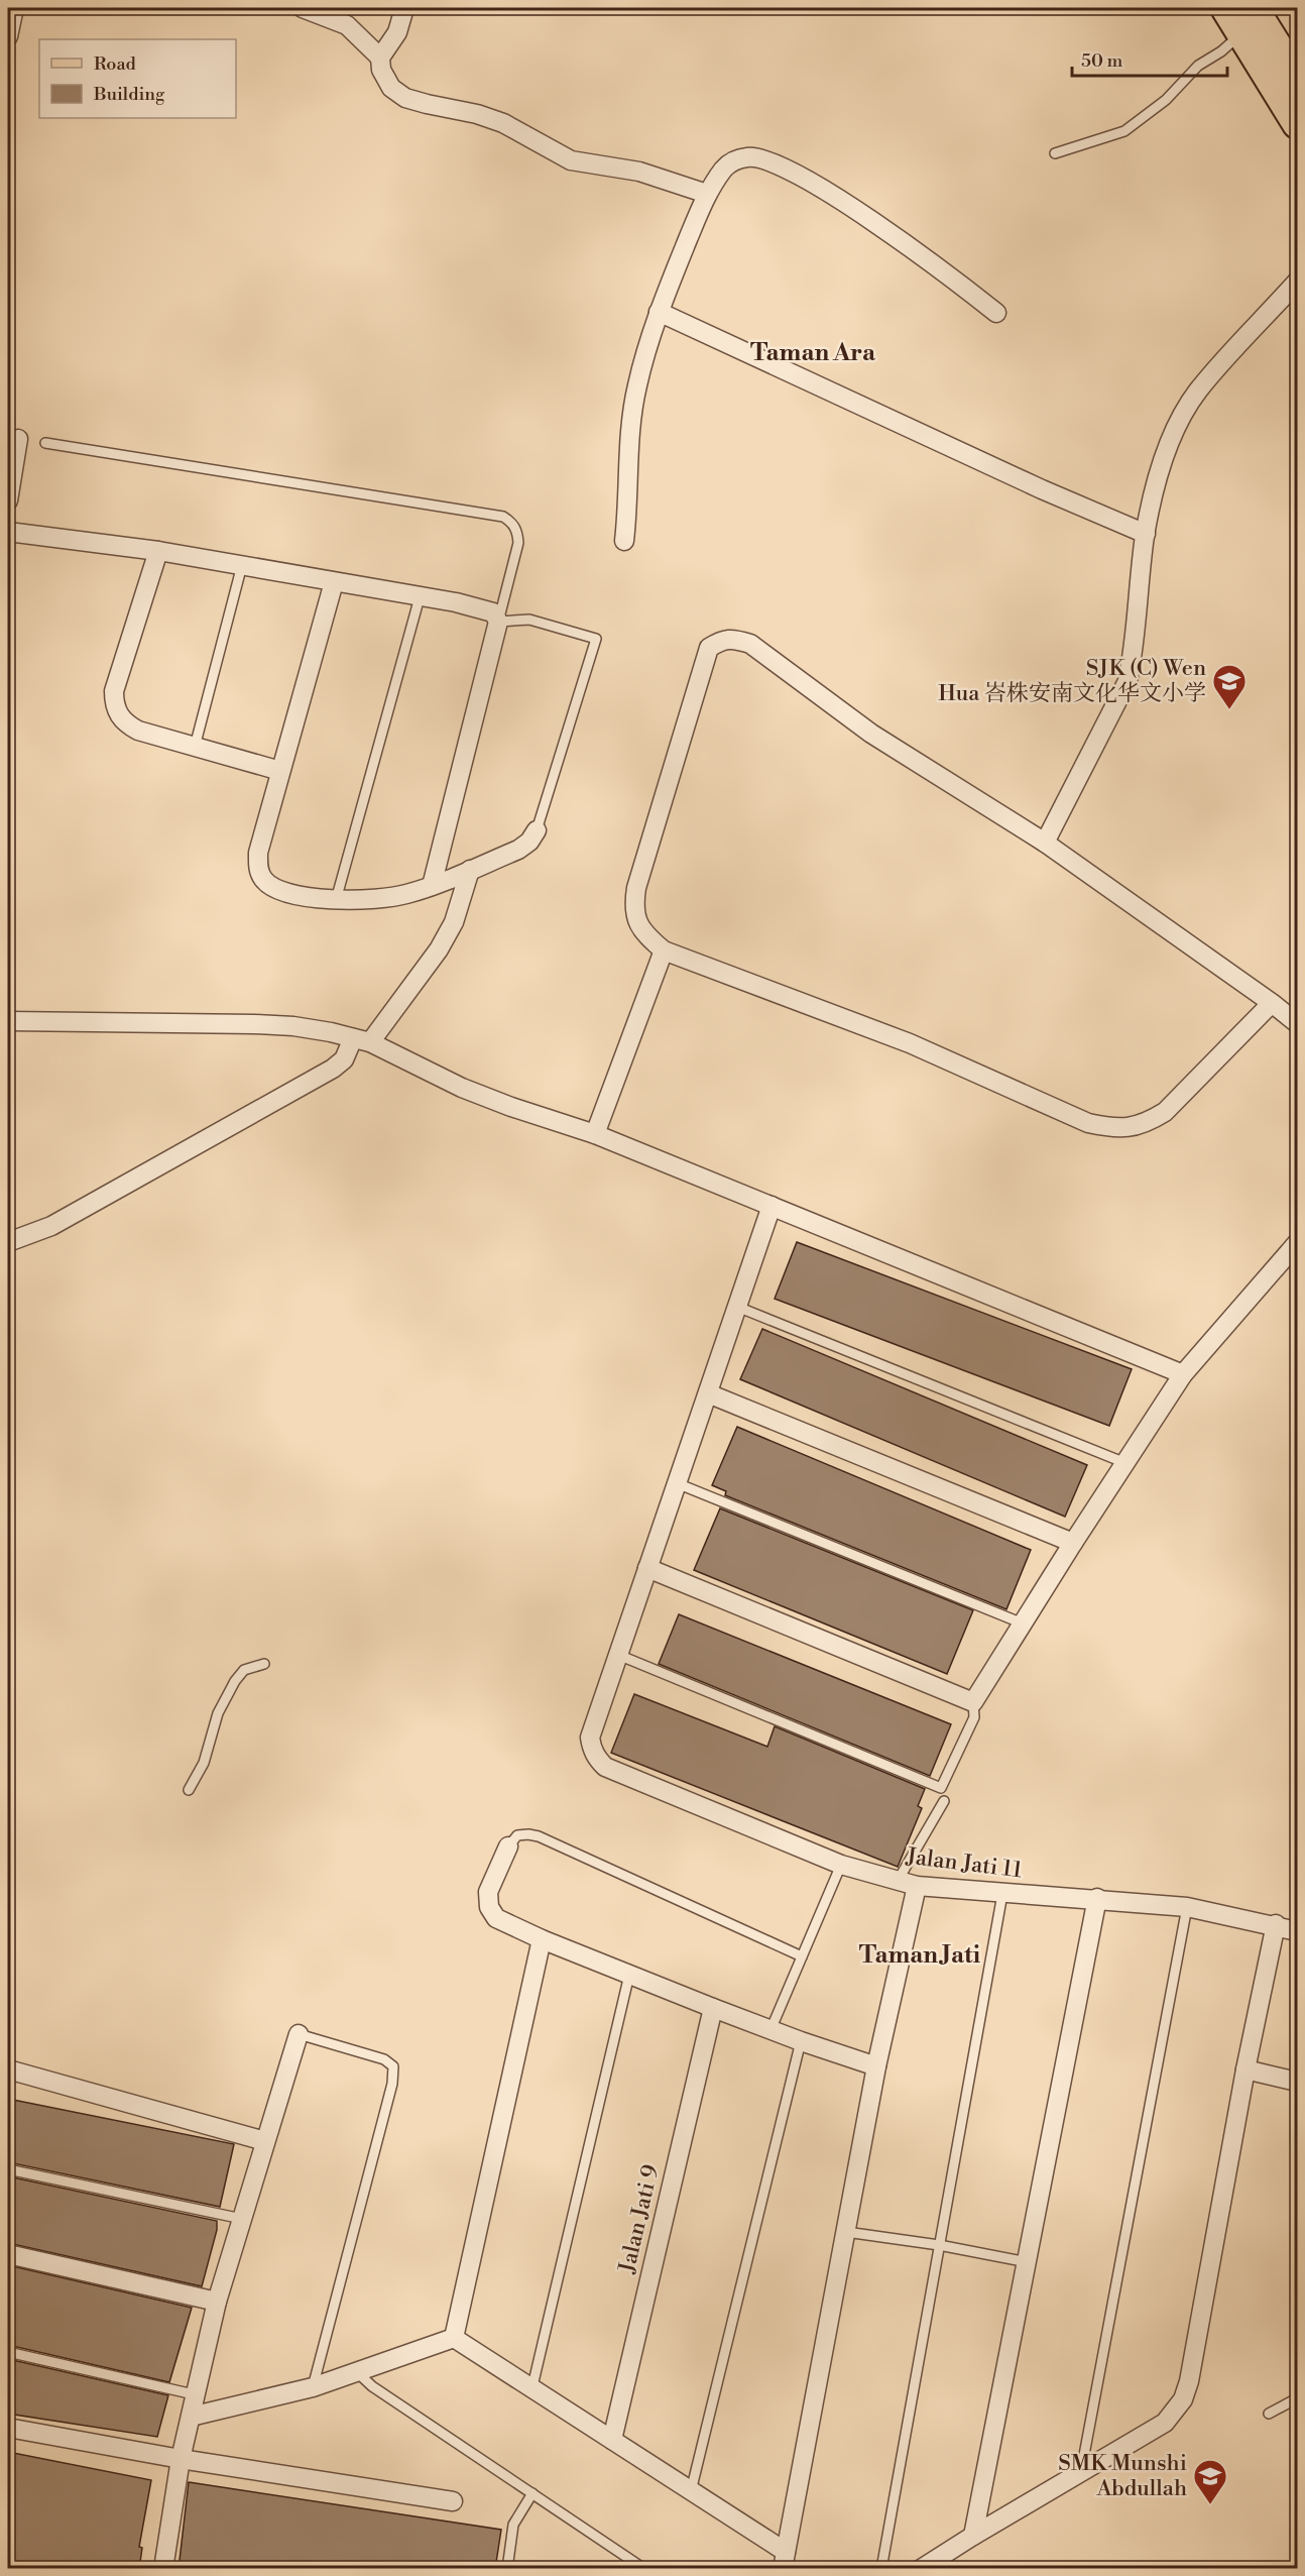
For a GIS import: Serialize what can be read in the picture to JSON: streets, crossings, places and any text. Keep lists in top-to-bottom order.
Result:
{
  "streets": {
    "street": ["Jalan Jati 11", "Jalan Jati 9"]
  },
  "districts": ["Taman Ara", "Taman Jati"],
  "places": {
    "school or university": ["SJK (C) Wen Hua 峇株安南文化华文小学", "SMK Munshi Abdullah"]
  },
  "legend": ["Road", "Building"],
  "scale_bar": "50 m"
}
